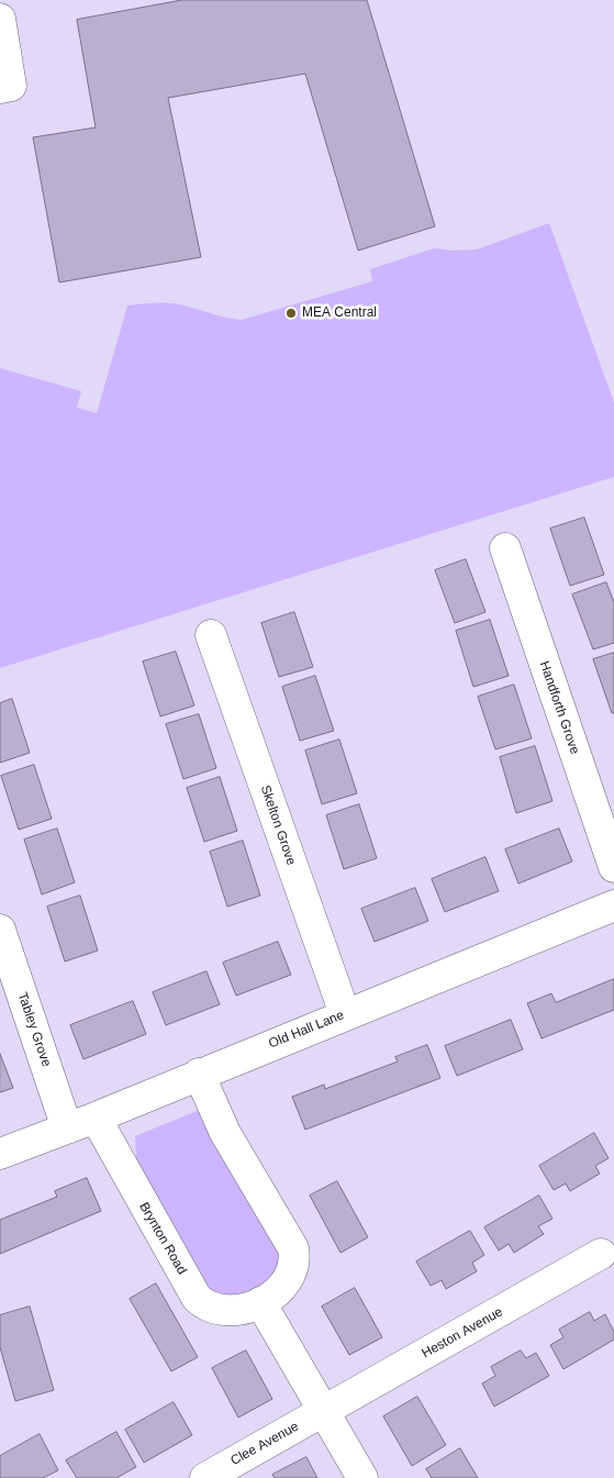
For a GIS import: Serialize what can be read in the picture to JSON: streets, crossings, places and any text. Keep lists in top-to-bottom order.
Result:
{
  "streets": {
    "street": [
      "Handforth Grove",
      "Skelton Grove",
      "Tabley Grove",
      "Old Hall Lane",
      "Brynton Road",
      "Heston Avenue",
      "Clee Avenue"
    ]
  },
  "crossings": [
    ["Skelton Grove", "Old Hall Lane"],
    ["Tabley Grove", "Old Hall Lane"],
    ["Old Hall Lane", "Brynton Road"],
    ["Heston Avenue", "Clee Avenue"]
  ],
  "places": ["MEA Central"]
}
